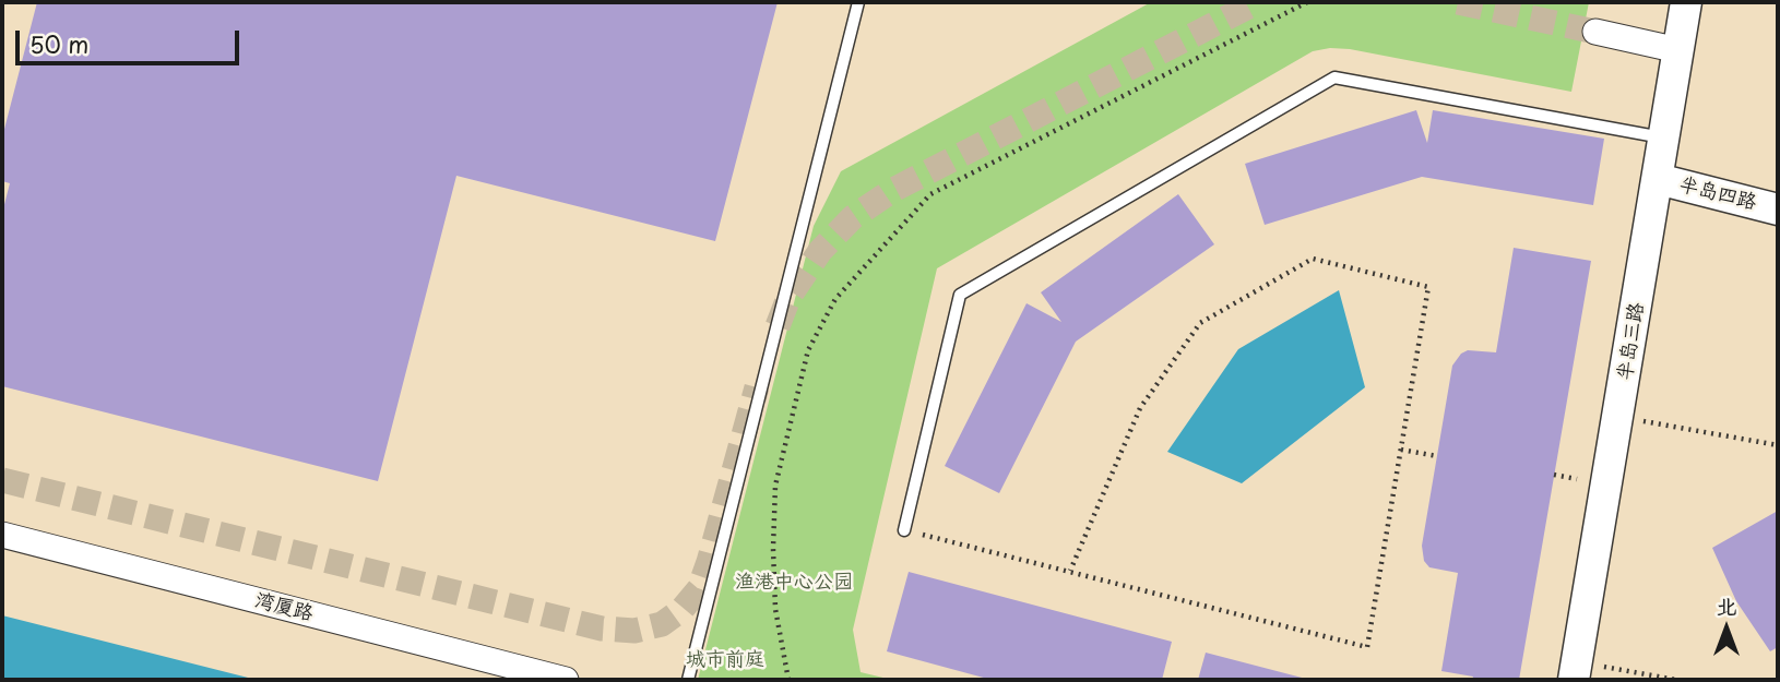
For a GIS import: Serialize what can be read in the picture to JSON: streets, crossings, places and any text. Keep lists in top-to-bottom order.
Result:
{
  "streets": {
    "street": ["半岛四路", "半岛三路", "湾厦路"]
  },
  "crossings": [
    ["半岛四路", "半岛三路"]
  ],
  "parks": ["渔港中心公园", "城市前庭"],
  "scale_bar": "50 m",
  "north": "top"
}
